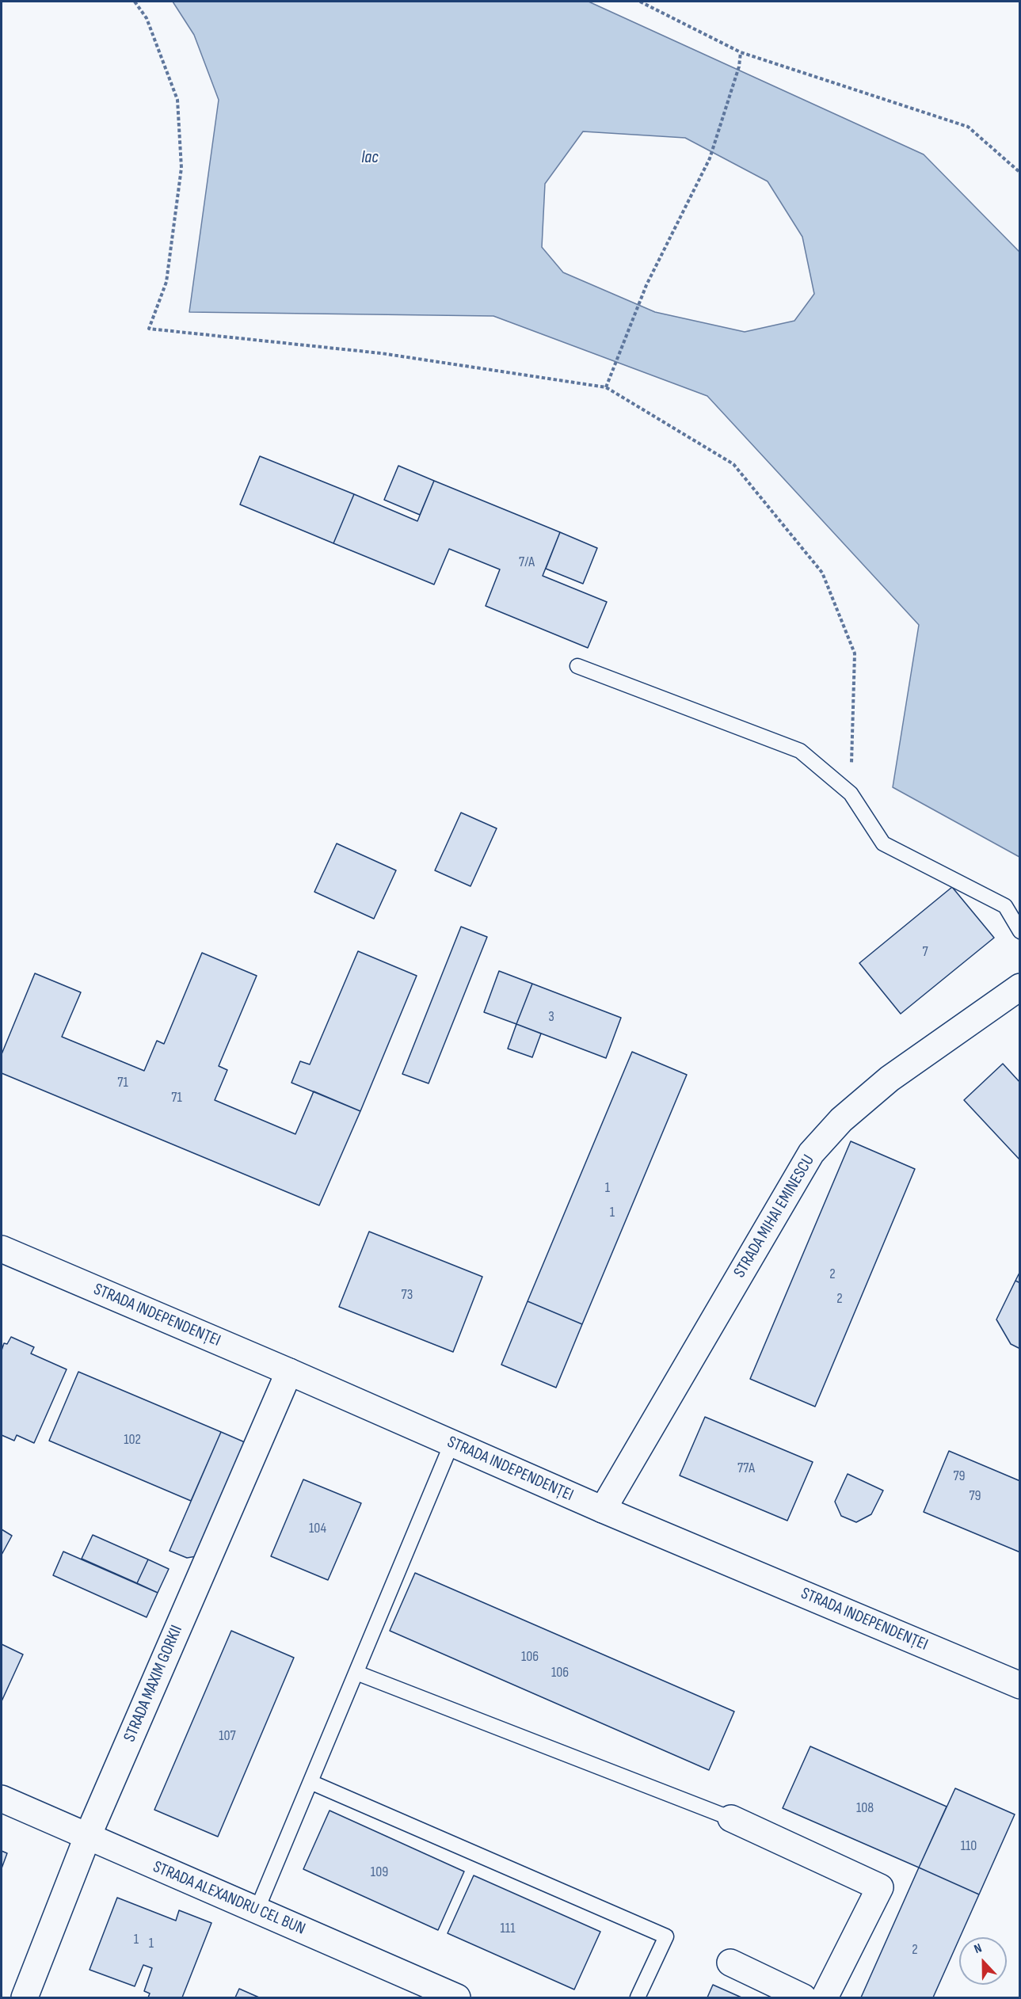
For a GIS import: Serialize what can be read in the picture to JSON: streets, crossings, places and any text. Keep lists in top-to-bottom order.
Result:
{
  "streets": {
    "street": [
      "STRADA MIHAI EMINESCU",
      "STRADA INDEPENDENȚEI",
      "STRADA MAXIM GORKII",
      "STRADA ALEXANDRU CEL BUN"
    ]
  },
  "crossings": [
    ["STRADA MIHAI EMINESCU", "STRADA INDEPENDENȚEI"],
    ["STRADA INDEPENDENȚEI", "STRADA MAXIM GORKII"],
    ["STRADA MAXIM GORKII", "STRADA ALEXANDRU CEL BUN"]
  ],
  "water": ["lac"],
  "house_numbers": [
    "7/A",
    "7",
    "3",
    "71",
    "71",
    "1",
    "1",
    "2",
    "73",
    "2",
    "102",
    "77A",
    "79",
    "79",
    "104",
    "106",
    "106",
    "107",
    "108",
    "110",
    "109",
    "111",
    "1",
    "1",
    "2"
  ],
  "north": "top"
}
